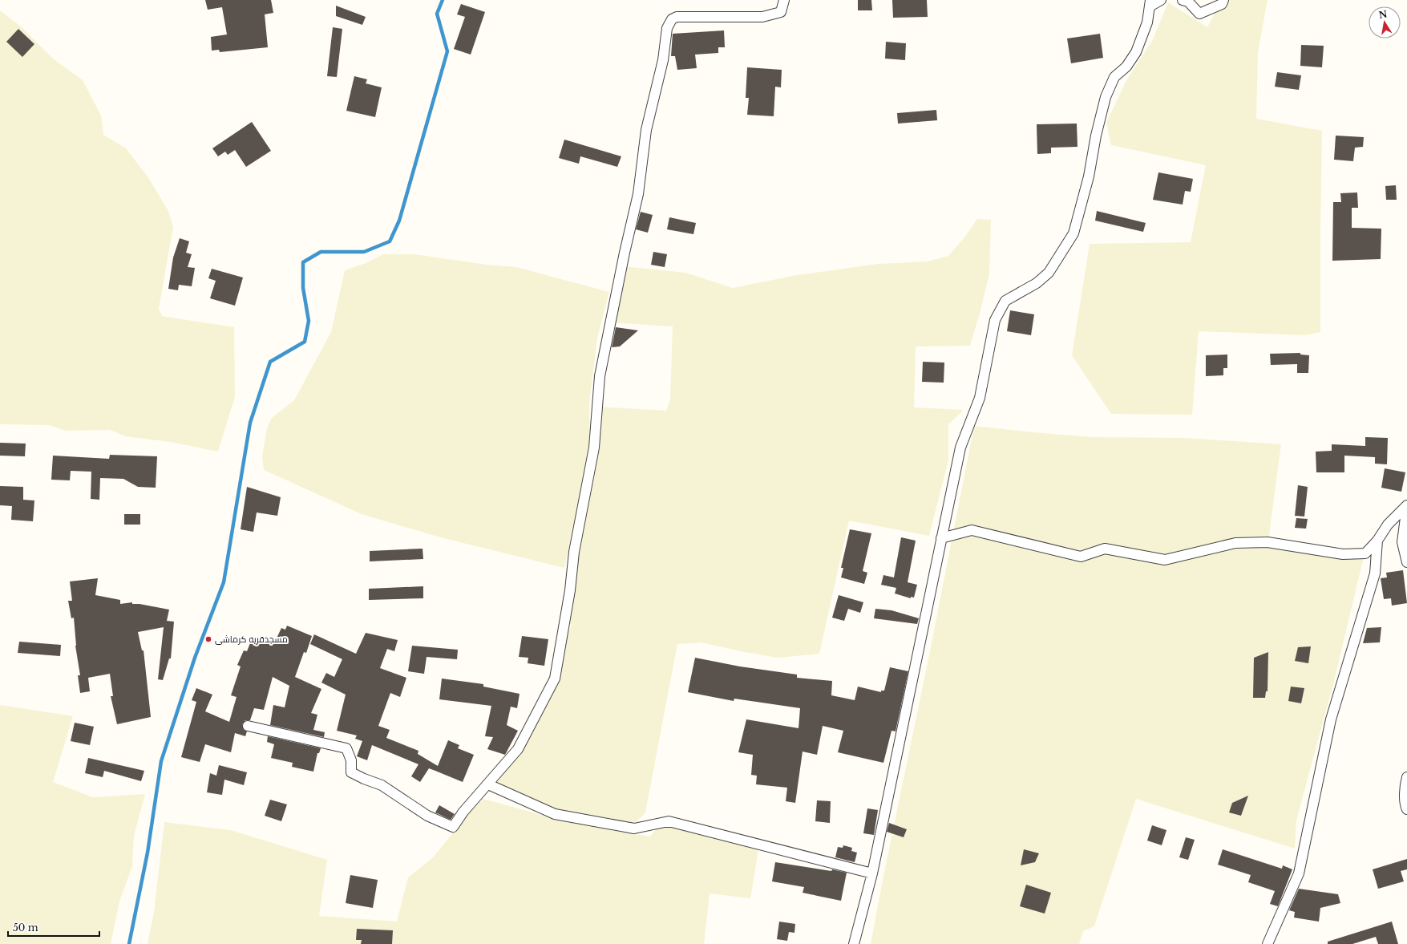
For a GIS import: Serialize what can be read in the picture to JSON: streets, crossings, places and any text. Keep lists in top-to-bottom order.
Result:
{
  "places": ["مسجدقریه کرماشی"],
  "scale_bar": "50 m",
  "north": "top"
}
